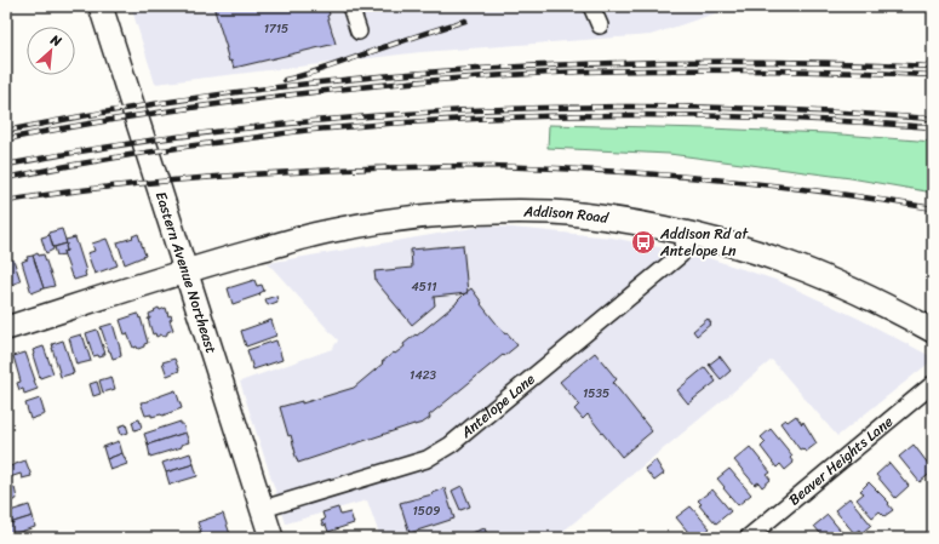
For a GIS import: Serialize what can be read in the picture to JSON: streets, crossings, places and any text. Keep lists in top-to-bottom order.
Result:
{
  "streets": {
    "street": [
      "Addison Road",
      "Eastern Avenue Northeast",
      "Antelope Lane",
      "Beaver Heights Lane"
    ]
  },
  "crossings": [
    ["Addison Road", "Eastern Avenue Northeast"],
    ["Addison Road", "Antelope Lane"],
    ["Eastern Avenue Northeast", "Antelope Lane"]
  ],
  "places": {
    "bus stop": ["Addison Rd at Antelope Ln"]
  },
  "house_numbers": [
    "1715",
    "4511",
    "1423",
    "1535",
    "1509"
  ],
  "north": "top right"
}
